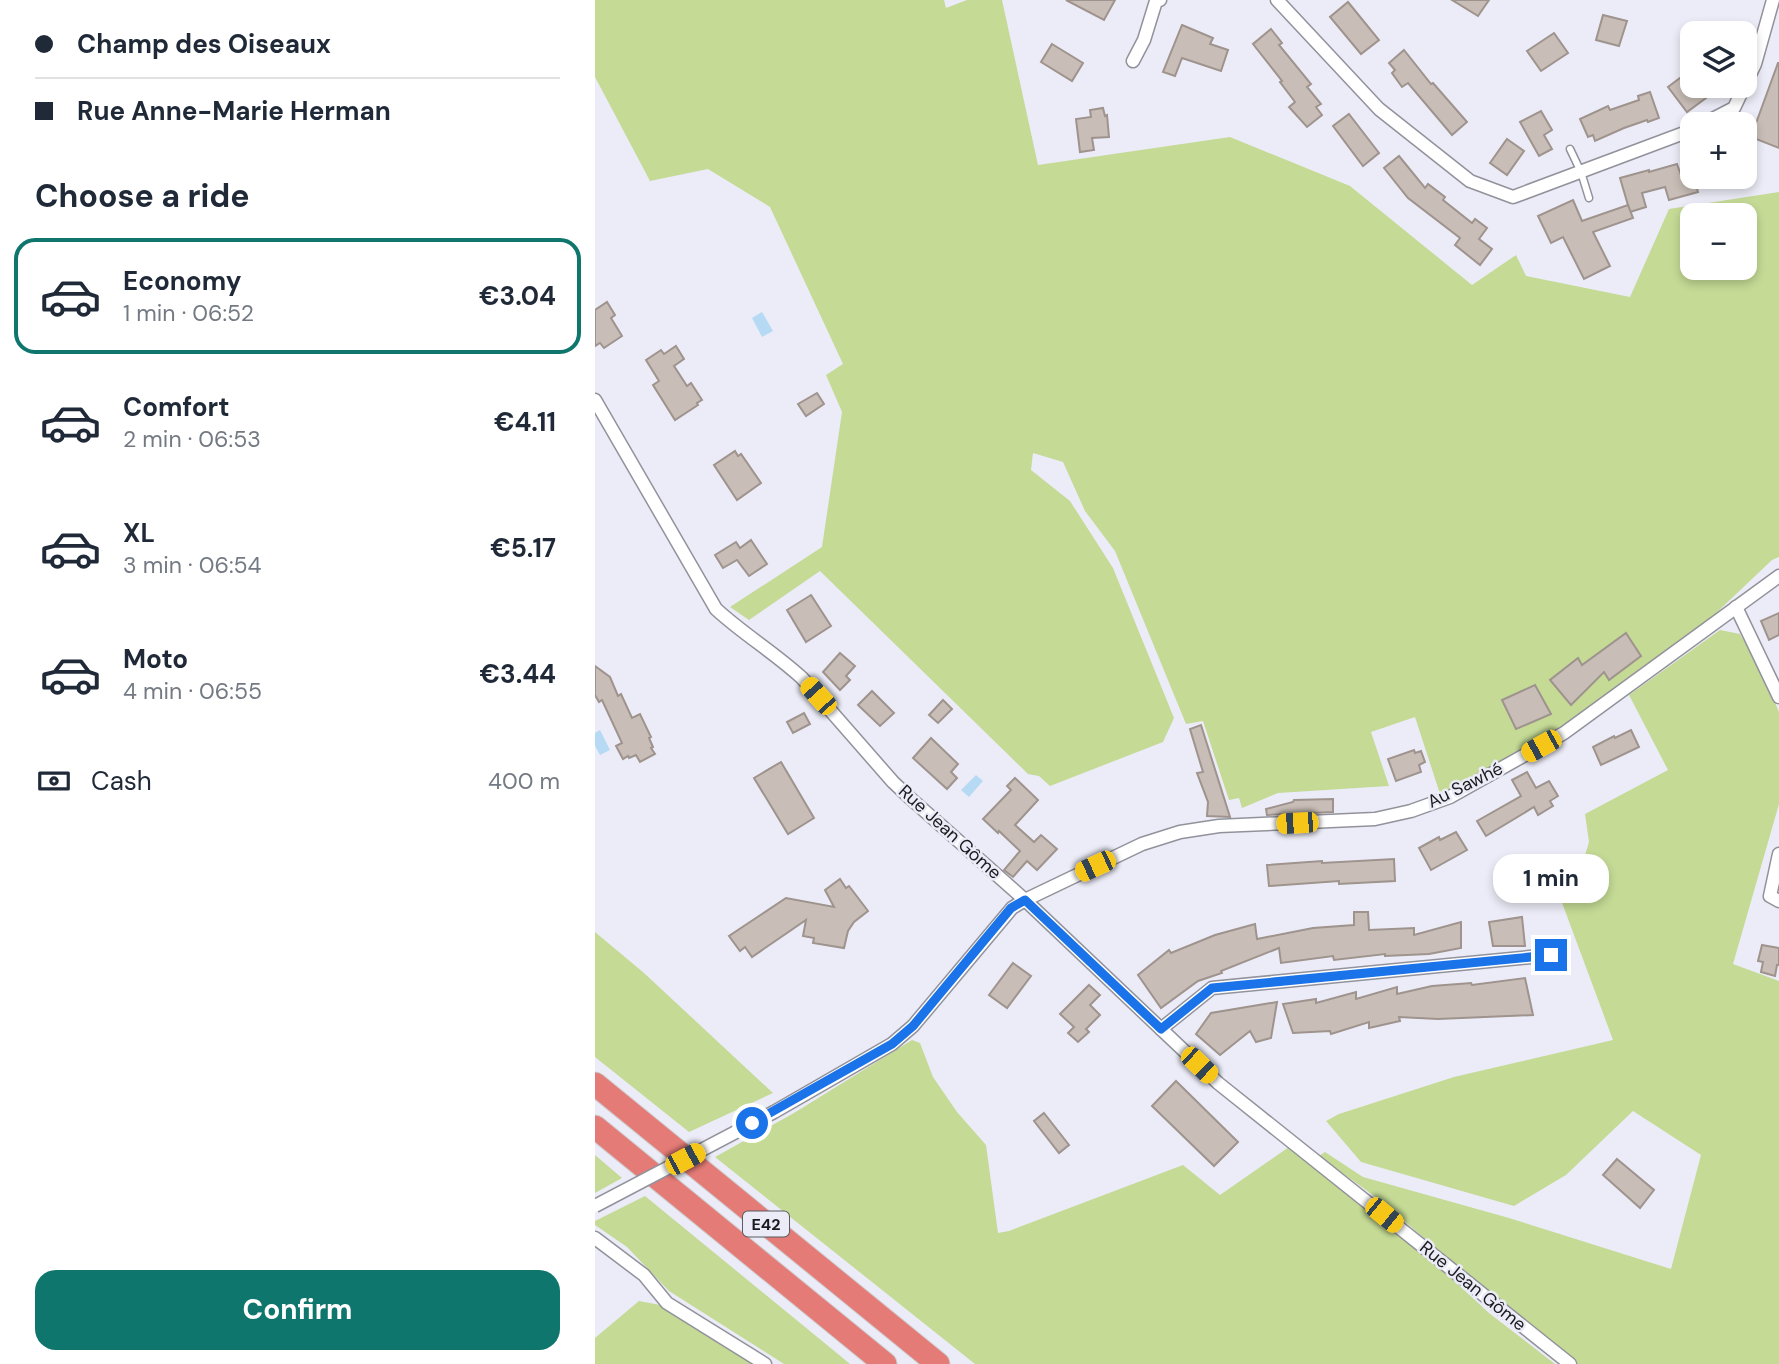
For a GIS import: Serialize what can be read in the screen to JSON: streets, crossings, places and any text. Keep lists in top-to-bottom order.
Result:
{
  "streets": {
    "highway": ["E42"],
    "street": ["Au Sawhé", "Rue Jean Gôme"]
  },
  "crossings": [
    ["Au Sawhé", "Rue Jean Gôme"]
  ],
  "page": {
    "banner": ["Champ des Oiseaux", "Rue Anne-Marie Herman"],
    "map_buttons": ["+", "−"],
    "heading": "Choose a ride",
    "list": [
      {
        "name": "Economy",
        "note": "1 min · 06:52",
        "value": "€3.04"
      },
      {
        "name": "Comfort",
        "note": "2 min · 06:53",
        "value": "€4.11"
      },
      {
        "name": "XL",
        "note": "3 min · 06:54",
        "value": "€5.17"
      },
      {
        "name": "Moto",
        "note": "4 min · 06:55",
        "value": "€3.44"
      }
    ],
    "pay": ["Cash", "400 m"],
    "bubble": "1 min",
    "buttons": "Confirm"
  }
}
